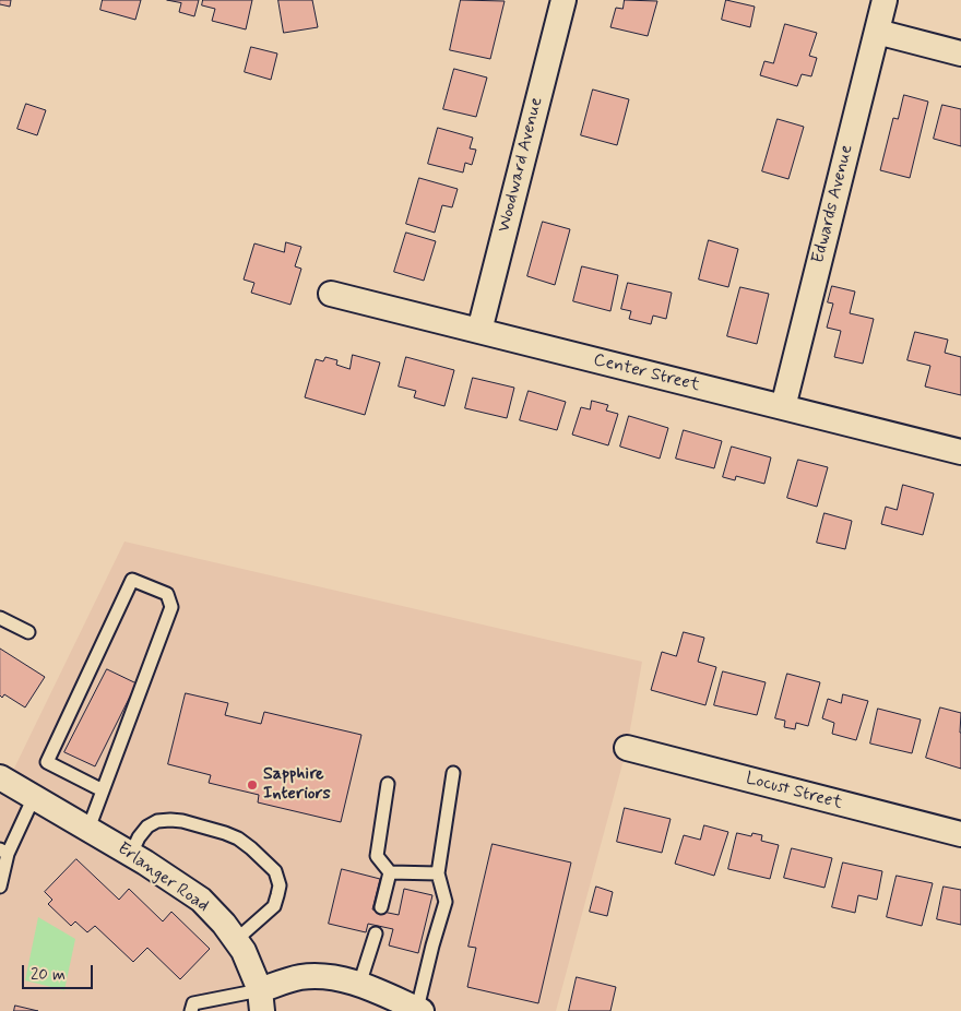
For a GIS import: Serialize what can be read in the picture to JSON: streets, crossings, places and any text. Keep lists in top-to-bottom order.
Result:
{
  "streets": {
    "street": [
      "Woodward Avenue",
      "Edwards Avenue",
      "Center Street",
      "Locust Street",
      "Erlanger Road"
    ]
  },
  "crossings": [
    ["Woodward Avenue", "Center Street"],
    ["Edwards Avenue", "Center Street"]
  ],
  "places": ["Sapphire Interiors"],
  "scale_bar": "20 m"
}
